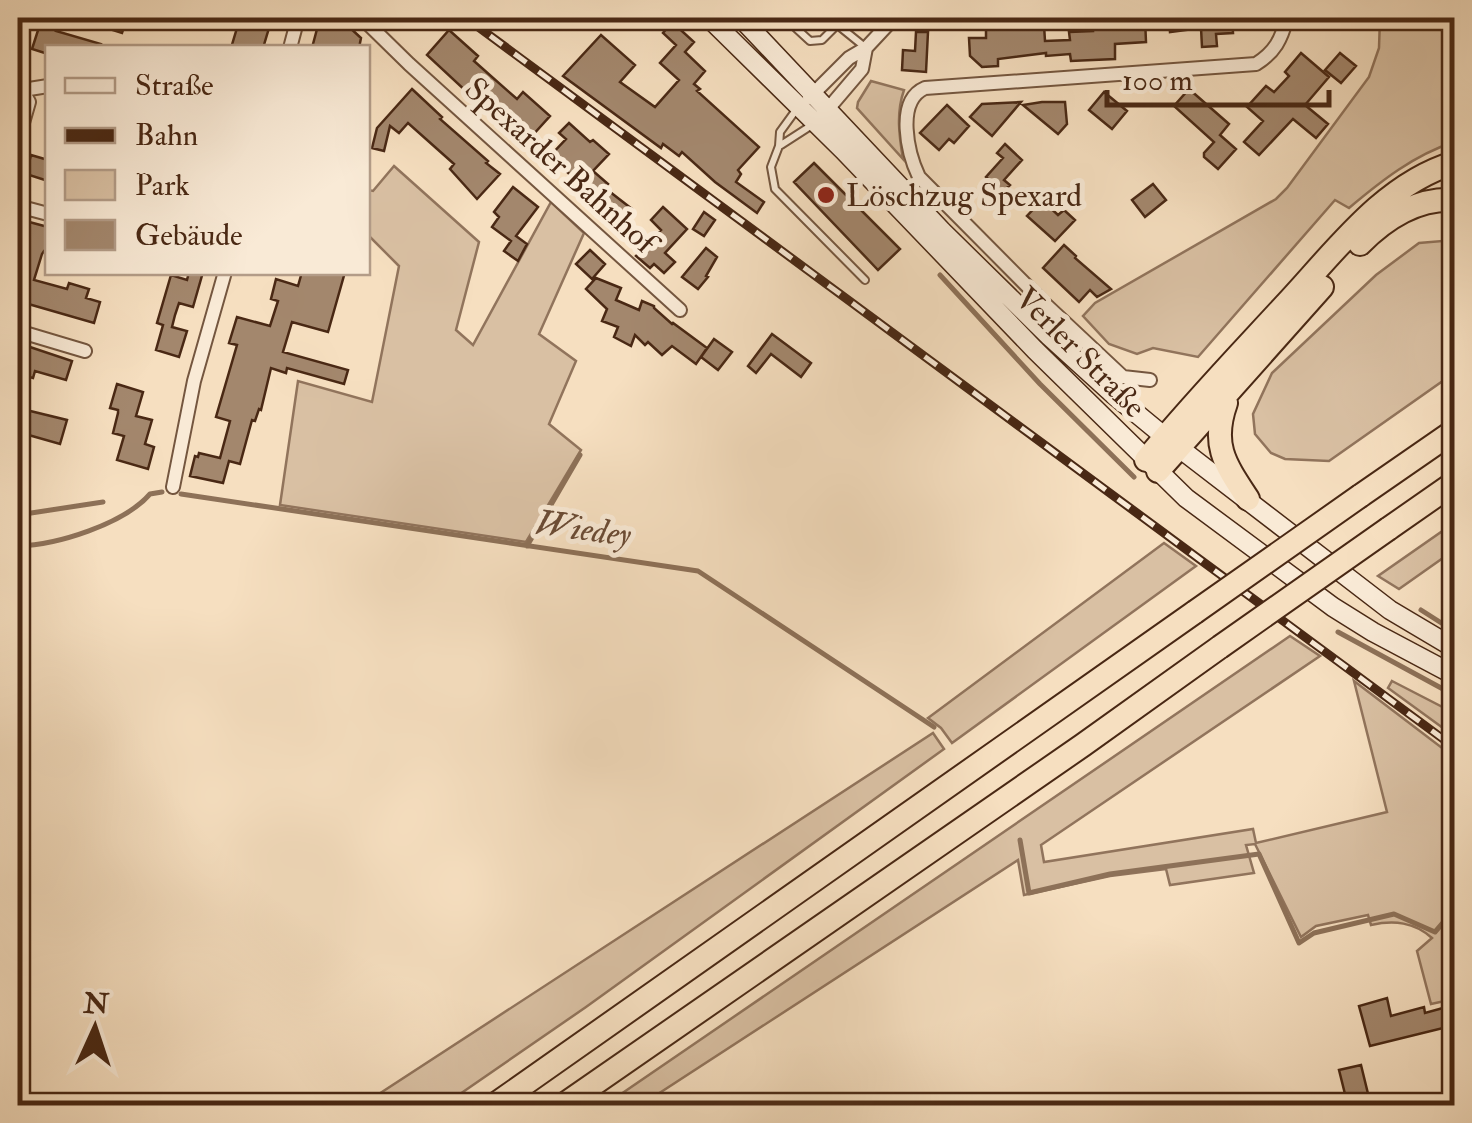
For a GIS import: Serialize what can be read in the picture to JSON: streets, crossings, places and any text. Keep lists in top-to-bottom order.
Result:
{
  "streets": {
    "main road": ["Verler Straße"],
    "street": ["Spexarder Bahnhof"]
  },
  "water": ["Wiedey"],
  "places": ["Löschzug Spexard"],
  "legend": [
    "Straße",
    "Bahn",
    "Park",
    "Gebäude"
  ],
  "scale_bar": "100 m",
  "north": "top"
}
